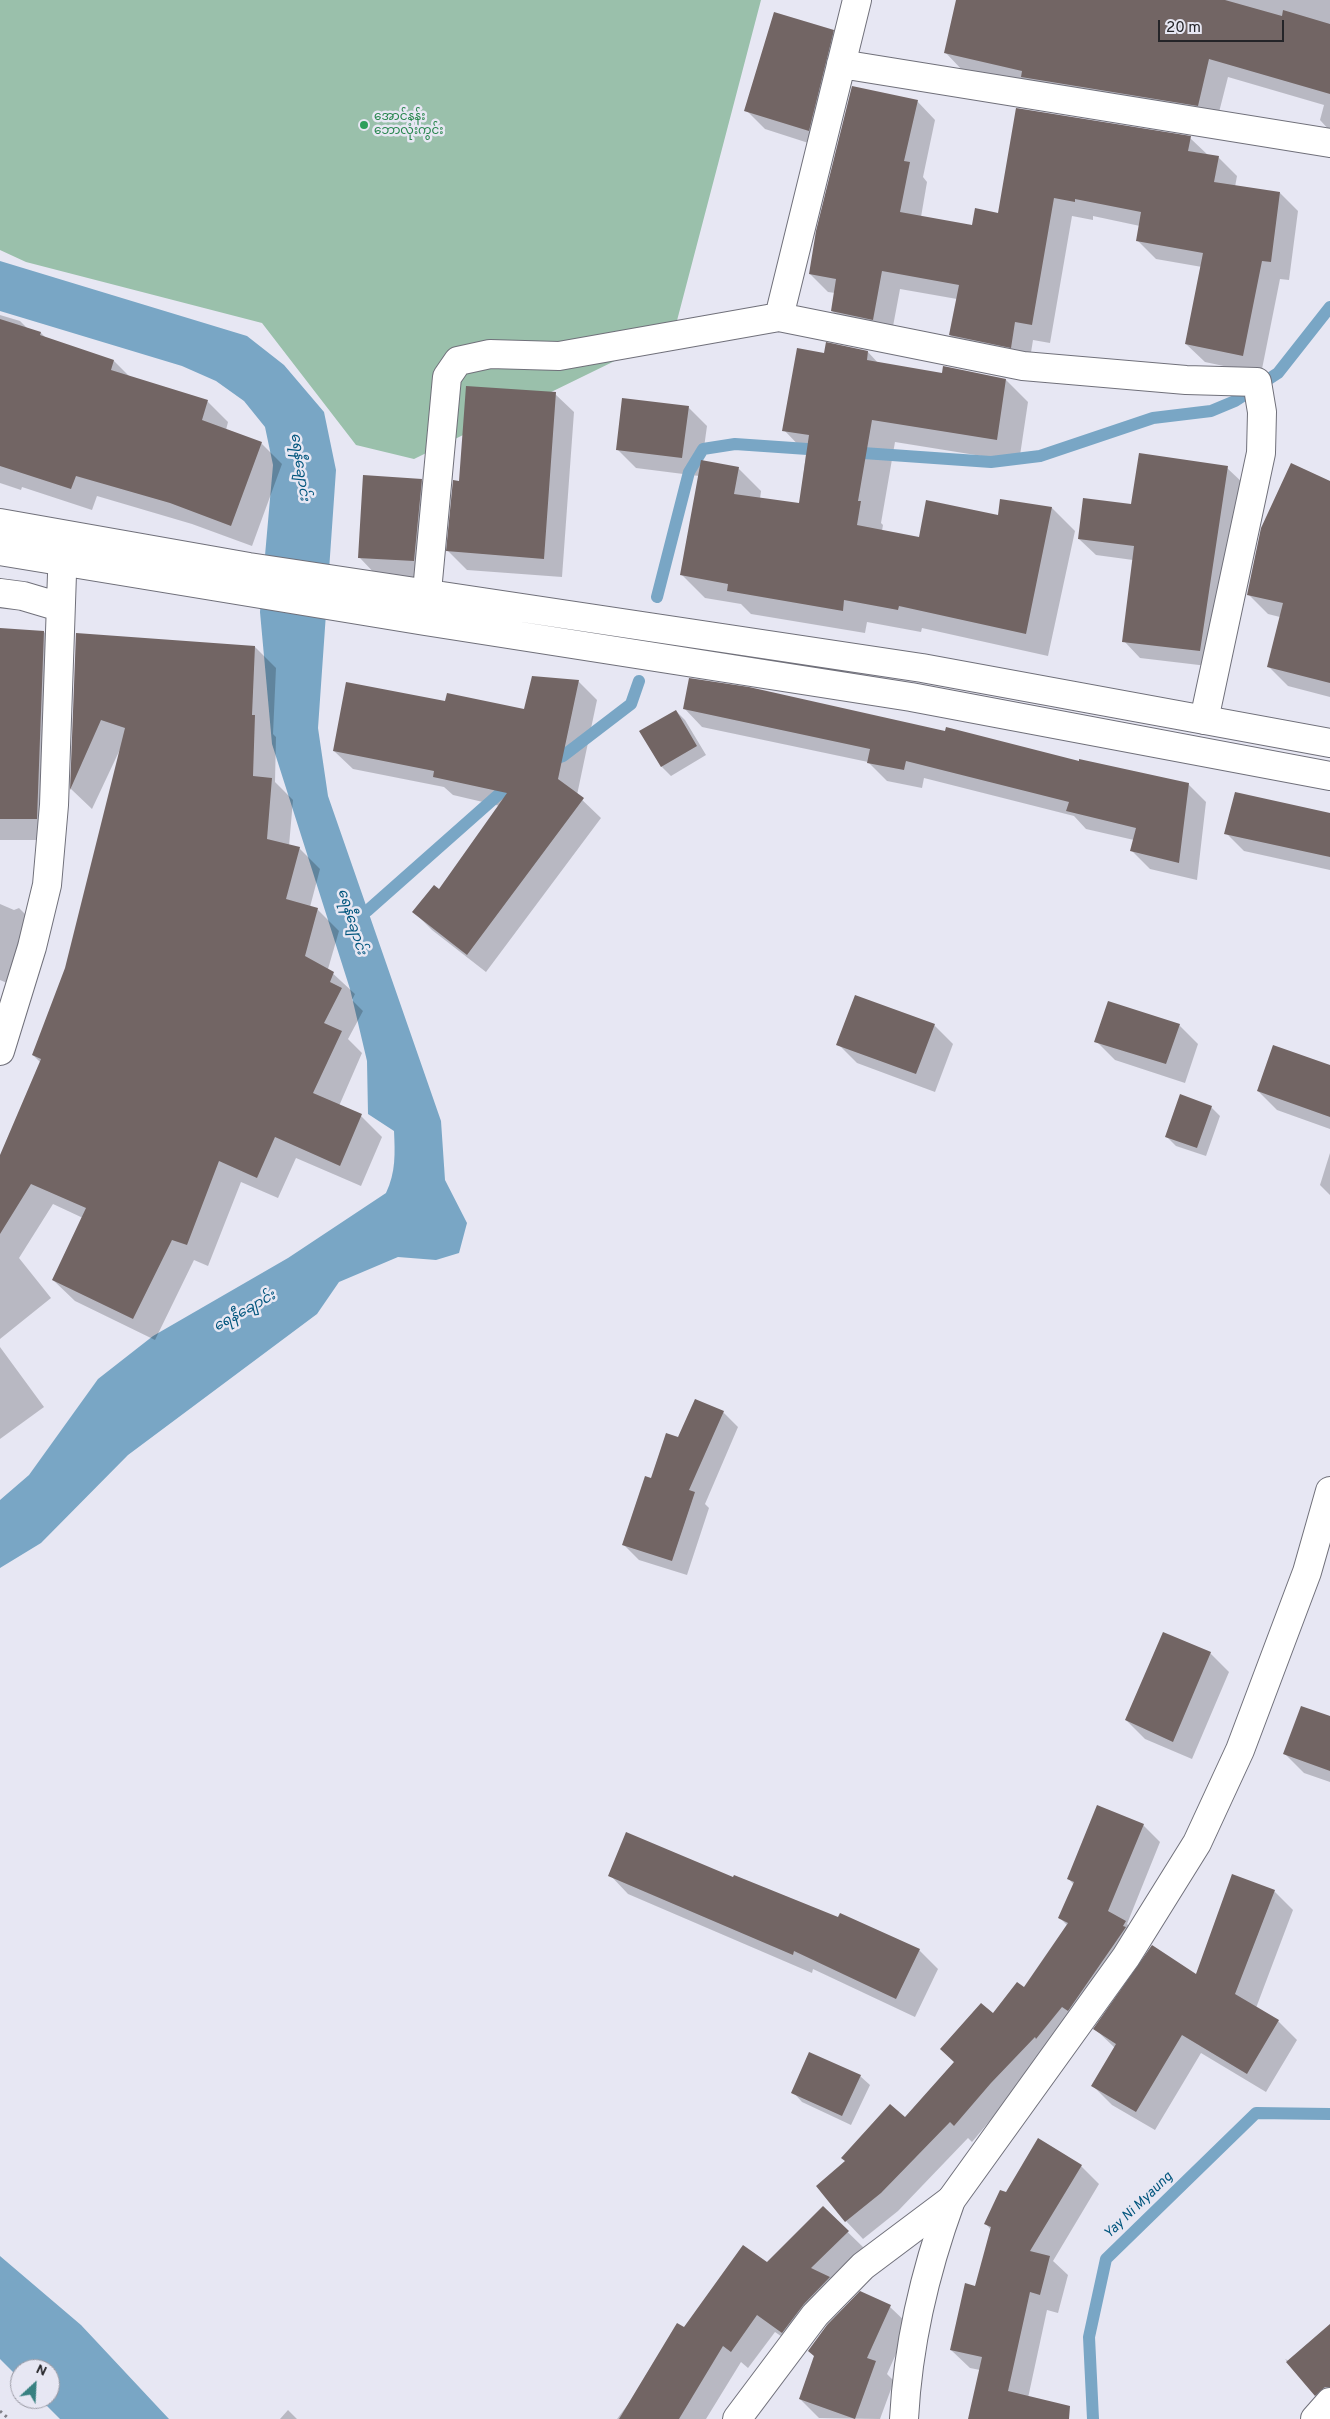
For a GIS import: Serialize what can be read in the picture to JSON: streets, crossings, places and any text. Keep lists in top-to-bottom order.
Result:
{
  "water": ["ရေနီချောင်း", "Yay Ni Myaung"],
  "places": ["အောင်နန်း ဘောလုံးကွင်း"],
  "scale_bar": "20 m",
  "north": "top right"
}
